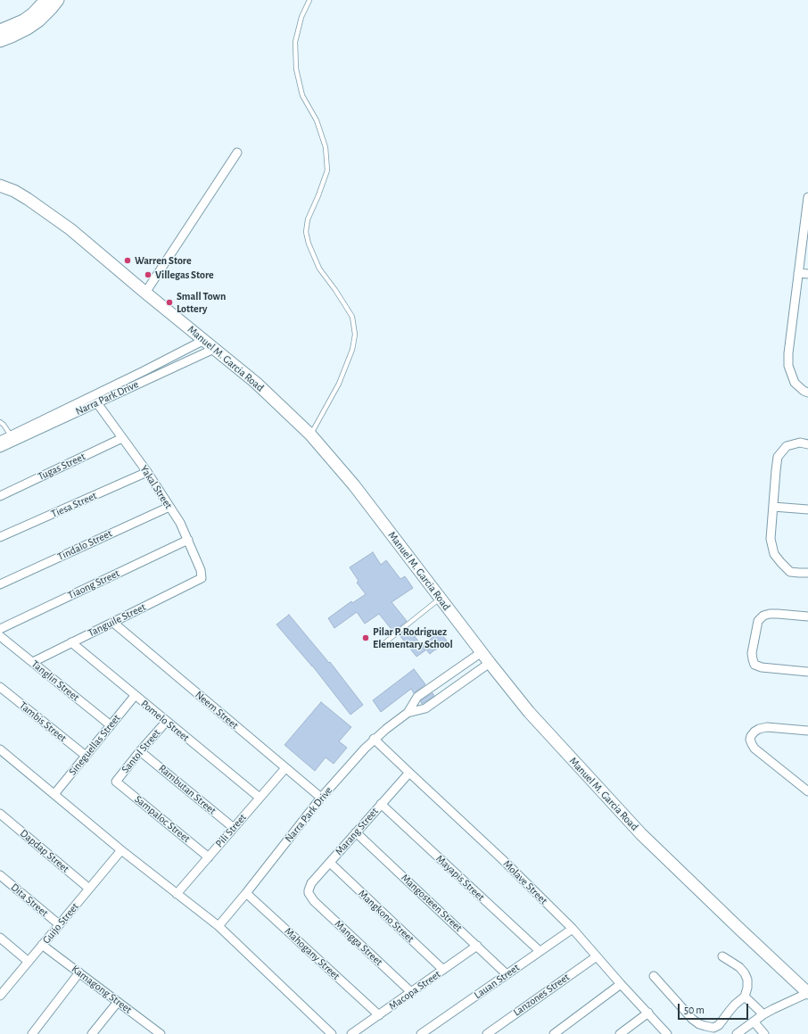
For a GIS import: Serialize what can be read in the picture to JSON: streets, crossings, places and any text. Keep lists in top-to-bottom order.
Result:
{
  "streets": {
    "main road": ["Manuel M. Garcia Road"],
    "street": [
      "Narra Park Drive",
      "Tugas Street",
      "Yakal Street",
      "Tiesa Street",
      "Tindalo Street",
      "Tiaong Street",
      "Tanguile Street",
      "Tanglin Street",
      "Neem Street",
      "Pomelo Street",
      "Tambis Street",
      "Sineguellas Street",
      "Santol Street",
      "Rambutan Street",
      "Sampaloc Street",
      "Pili Street",
      "Marang Street",
      "Dapdap Street",
      "Mayapis Street",
      "Molave Street",
      "Dita Street",
      "Mangosteen Street",
      "Mangkono Street",
      "Guijo Street",
      "Mangga Street",
      "Mahogany Street",
      "Lauan Street",
      "Kamagong Street",
      "Macopa Street",
      "Lanzones Street"
    ]
  },
  "crossings": [
    ["Manuel M. Garcia Road", "Narra Park Drive"],
    ["Narra Park Drive", "Yakal Street"],
    ["Narra Park Drive", "Neem Street"],
    ["Narra Park Drive", "Molave Street"],
    ["Narra Park Drive", "Mahogany Street"],
    ["Tugas Street", "Yakal Street"],
    ["Yakal Street", "Tiesa Street"],
    ["Yakal Street", "Tindalo Street"],
    ["Yakal Street", "Tiaong Street"],
    ["Yakal Street", "Tanguile Street"],
    ["Tanguile Street", "Tanglin Street"],
    ["Tanguile Street", "Neem Street"],
    ["Tanguile Street", "Pomelo Street"],
    ["Tanglin Street", "Sineguellas Street"],
    ["Neem Street", "Pili Street"],
    ["Pomelo Street", "Sineguellas Street"],
    ["Pomelo Street", "Santol Street"],
    ["Pomelo Street", "Pili Street"],
    ["Tambis Street", "Sineguellas Street"],
    ["Santol Street", "Rambutan Street"],
    ["Santol Street", "Sampaloc Street"],
    ["Rambutan Street", "Pili Street"],
    ["Sampaloc Street", "Pili Street"],
    ["Marang Street", "Mayapis Street"],
    ["Marang Street", "Molave Street"],
    ["Marang Street", "Mangosteen Street"],
    ["Marang Street", "Mangkono Street"],
    ["Marang Street", "Mangga Street"],
    ["Dapdap Street", "Guijo Street"],
    ["Mayapis Street", "Lauan Street"],
    ["Molave Street", "Lauan Street"],
    ["Molave Street", "Lanzones Street"],
    ["Dita Street", "Guijo Street"],
    ["Mangosteen Street", "Lauan Street"],
    ["Mangosteen Street", "Macopa Street"],
    ["Mangkono Street", "Macopa Street"],
    ["Guijo Street", "Kamagong Street"],
    ["Mangga Street", "Macopa Street"],
    ["Mahogany Street", "Macopa Street"]
  ],
  "places": [
    "Warren Store",
    "Villegas Store",
    "Small Town Lottery",
    "Pilar P. Rodriguez Elementary School"
  ],
  "scale_bar": "50 m"
}
